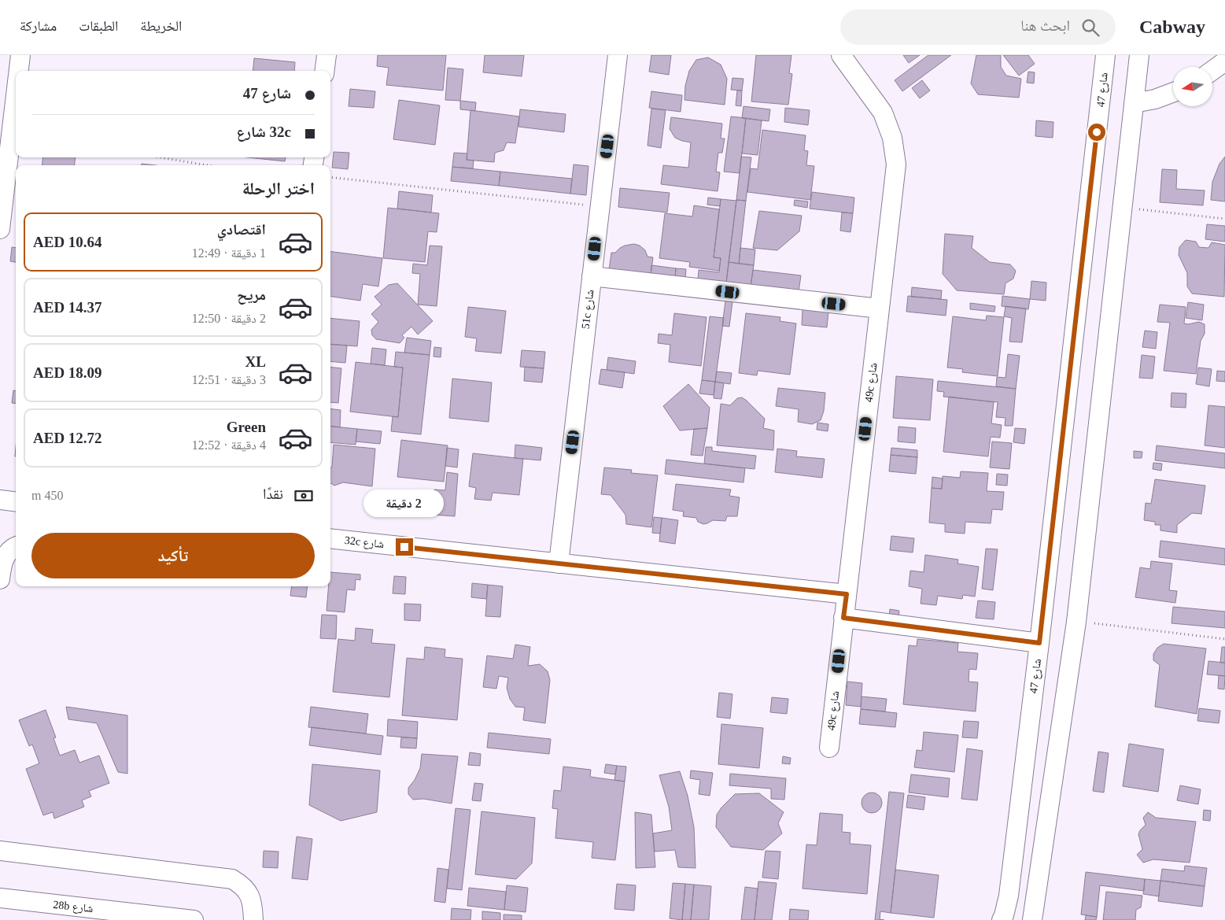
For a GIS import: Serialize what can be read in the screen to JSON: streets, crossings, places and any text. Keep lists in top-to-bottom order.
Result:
{
  "streets": {
    "street": [
      "شارع 47",
      "51c شارع",
      "49c شارع",
      "32c شارع",
      "28b شارع"
    ]
  },
  "crossings": [
    ["51c شارع", "32c شارع"],
    ["49c شارع", "32c شارع"]
  ],
  "north": "left",
  "page": {
    "header": "Cabway",
    "search": "ابحث هنا",
    "nav": ["الخريطة", "الطبقات", "مشاركة"],
    "banner": ["شارع 47", "32c شارع"],
    "heading": "اختر الرحلة",
    "list": [
      {
        "name": "اقتصادي",
        "note": "1 دقيقة · 12:49",
        "value": "AED 10.64"
      },
      {
        "name": "مريح",
        "note": "2 دقيقة · 12:50",
        "value": "AED 14.37"
      },
      {
        "name": "XL",
        "note": "3 دقيقة · 12:51",
        "value": "AED 18.09"
      },
      {
        "name": "Green",
        "note": "4 دقيقة · 12:52",
        "value": "AED 12.72"
      }
    ],
    "pay": ["نقدًا", "450 m"],
    "bubble": "2 دقيقة",
    "buttons": "تأكيد"
  }
}
